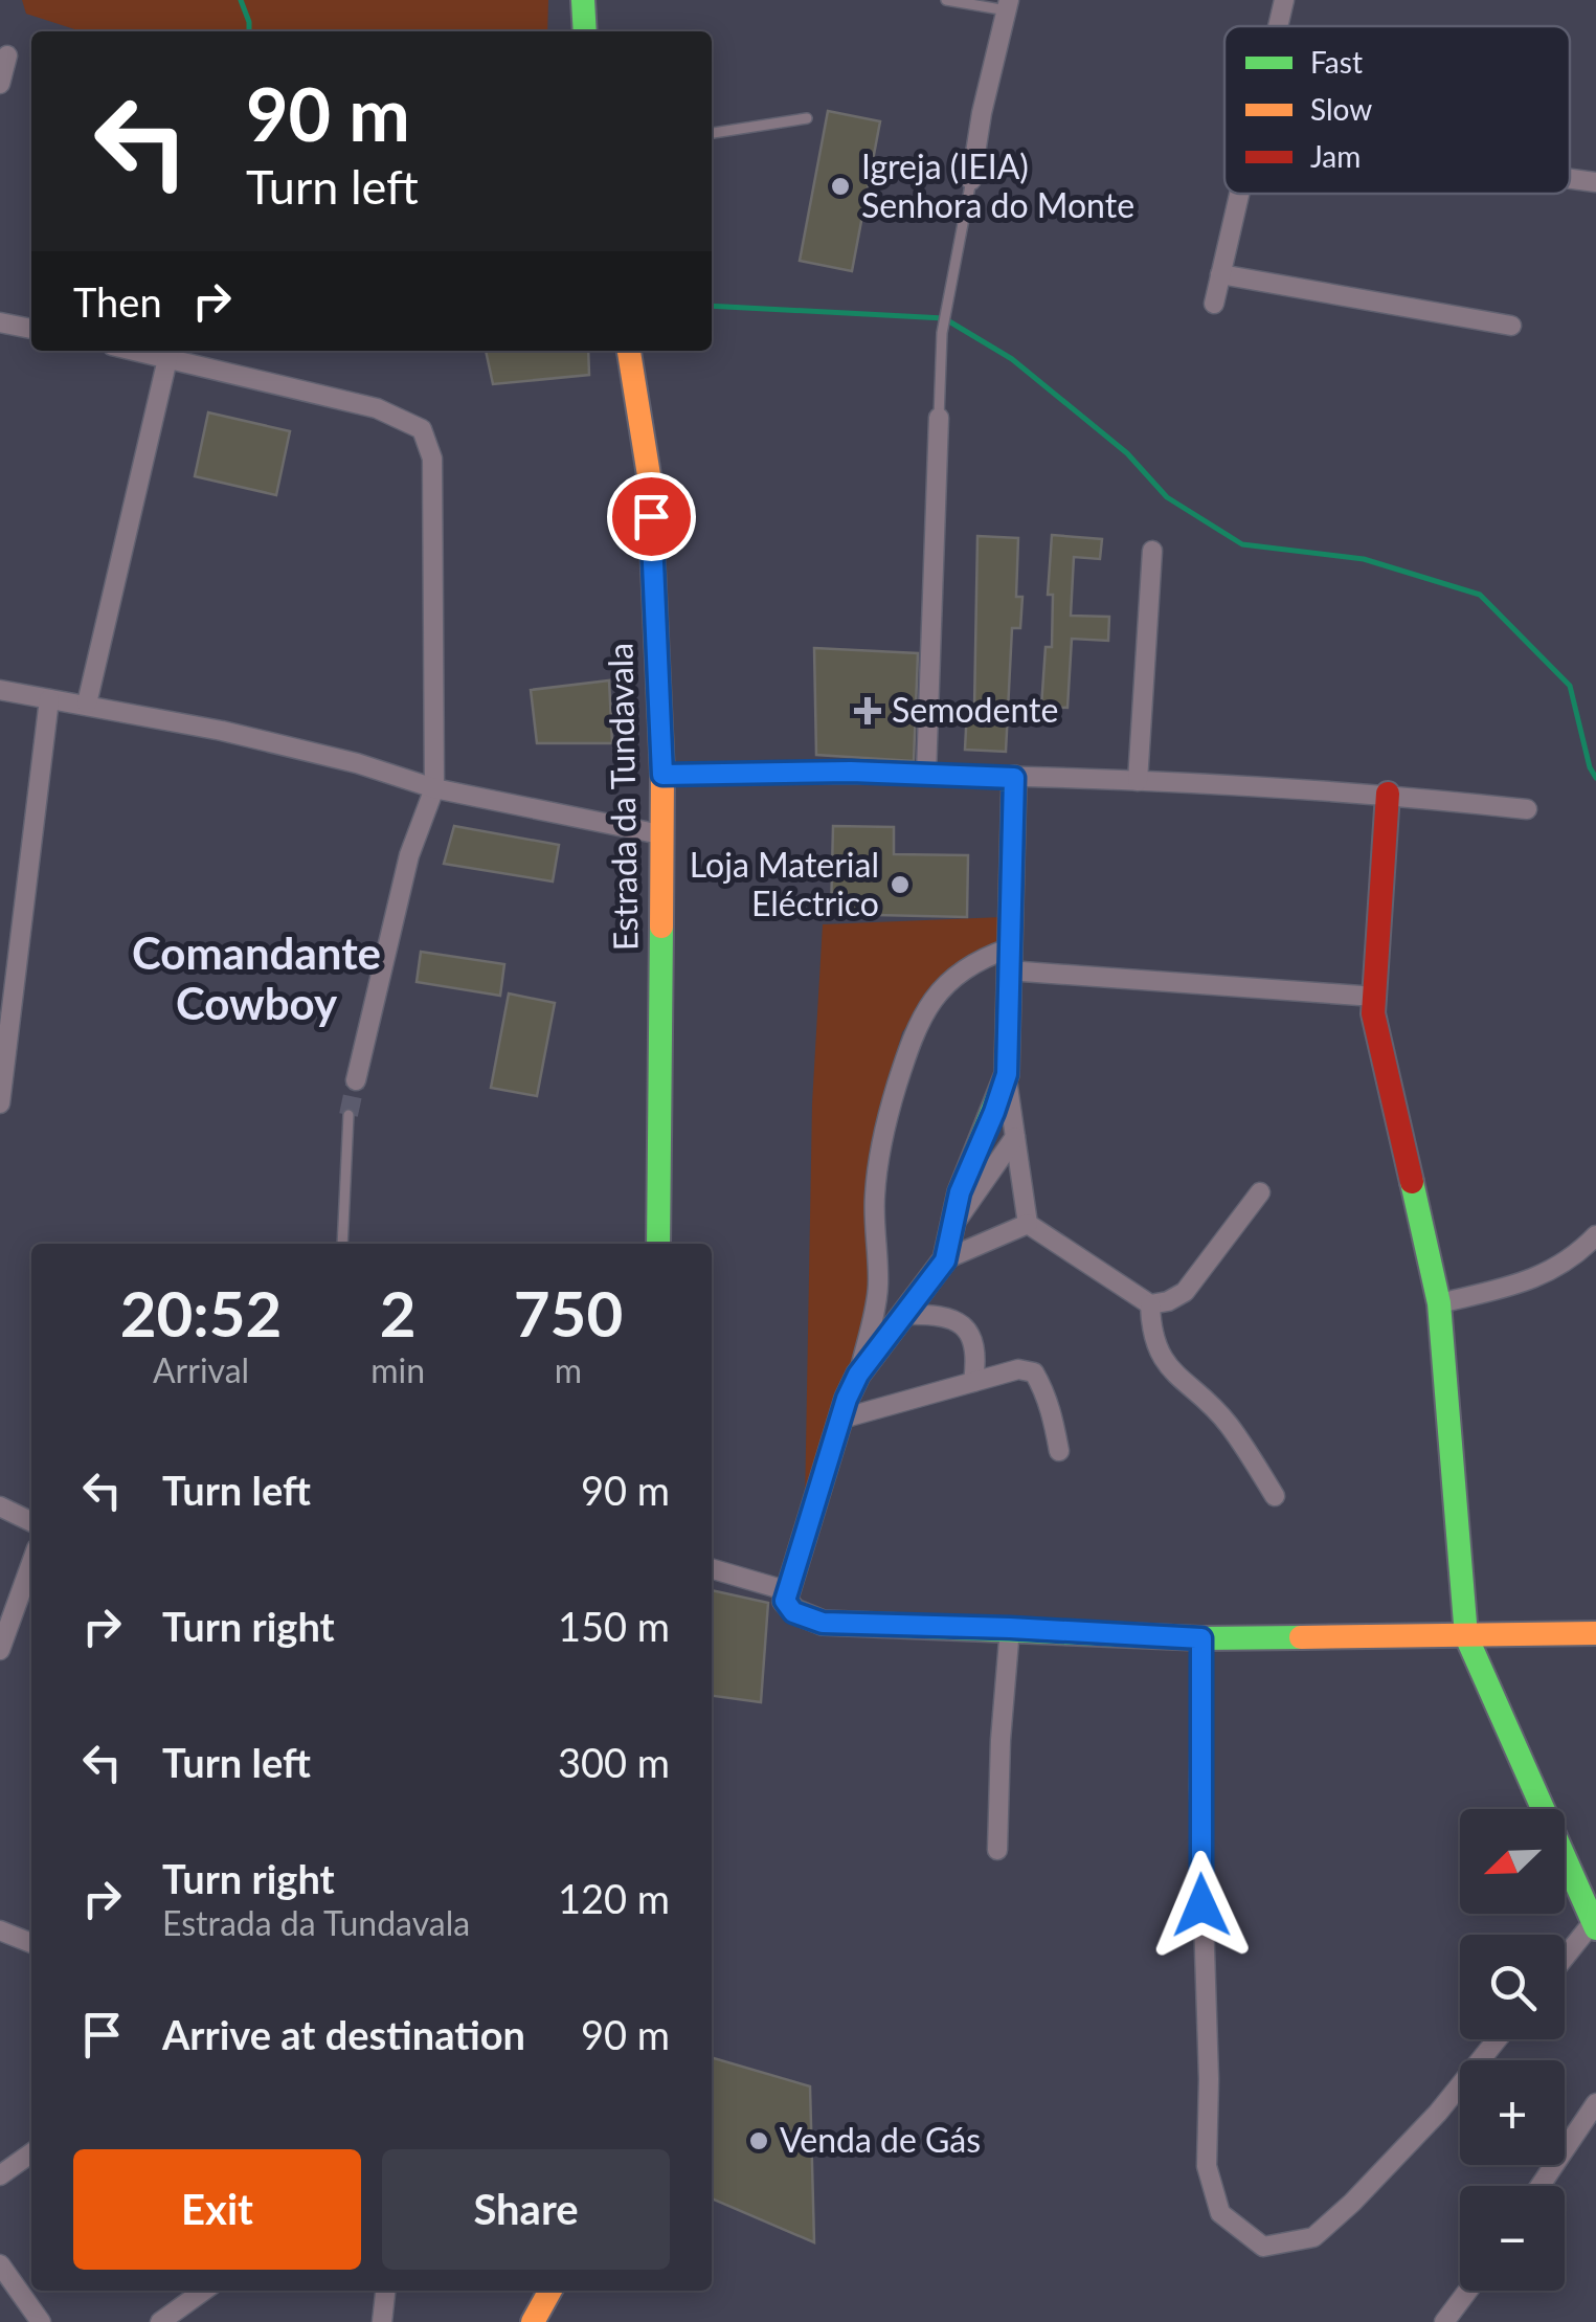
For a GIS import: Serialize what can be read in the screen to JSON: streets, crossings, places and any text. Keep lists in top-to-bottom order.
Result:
{
  "streets": {
    "street": ["Estrada da Tundavala"]
  },
  "districts": ["Comandante Cowboy"],
  "places": {
    "other": ["Igreja (IEIA) Senhora do Monte", "Loja Material Eléctrico", "Venda de Gás"],
    "health": ["Semodente"]
  },
  "legend": ["Fast", "Slow", "Jam"],
  "north": "bottom left",
  "page": {
    "turn": ["90 m", "Turn left"],
    "then": "Then",
    "eta": [
      "20:52",
      "Arrival",
      "2",
      "min",
      "750",
      "m"
    ],
    "list": [
      {
        "name": "Turn left",
        "value": "90 m"
      },
      {
        "name": "Turn right",
        "value": "150 m"
      },
      {
        "name": "Turn left",
        "value": "300 m"
      },
      {
        "name": "Turn right",
        "note": "Estrada da Tundavala",
        "value": "120 m"
      },
      {
        "name": "Arrive at destination",
        "value": "90 m"
      }
    ],
    "map_buttons": ["+", "−"],
    "buttons": ["Exit", "Share"]
  }
}
